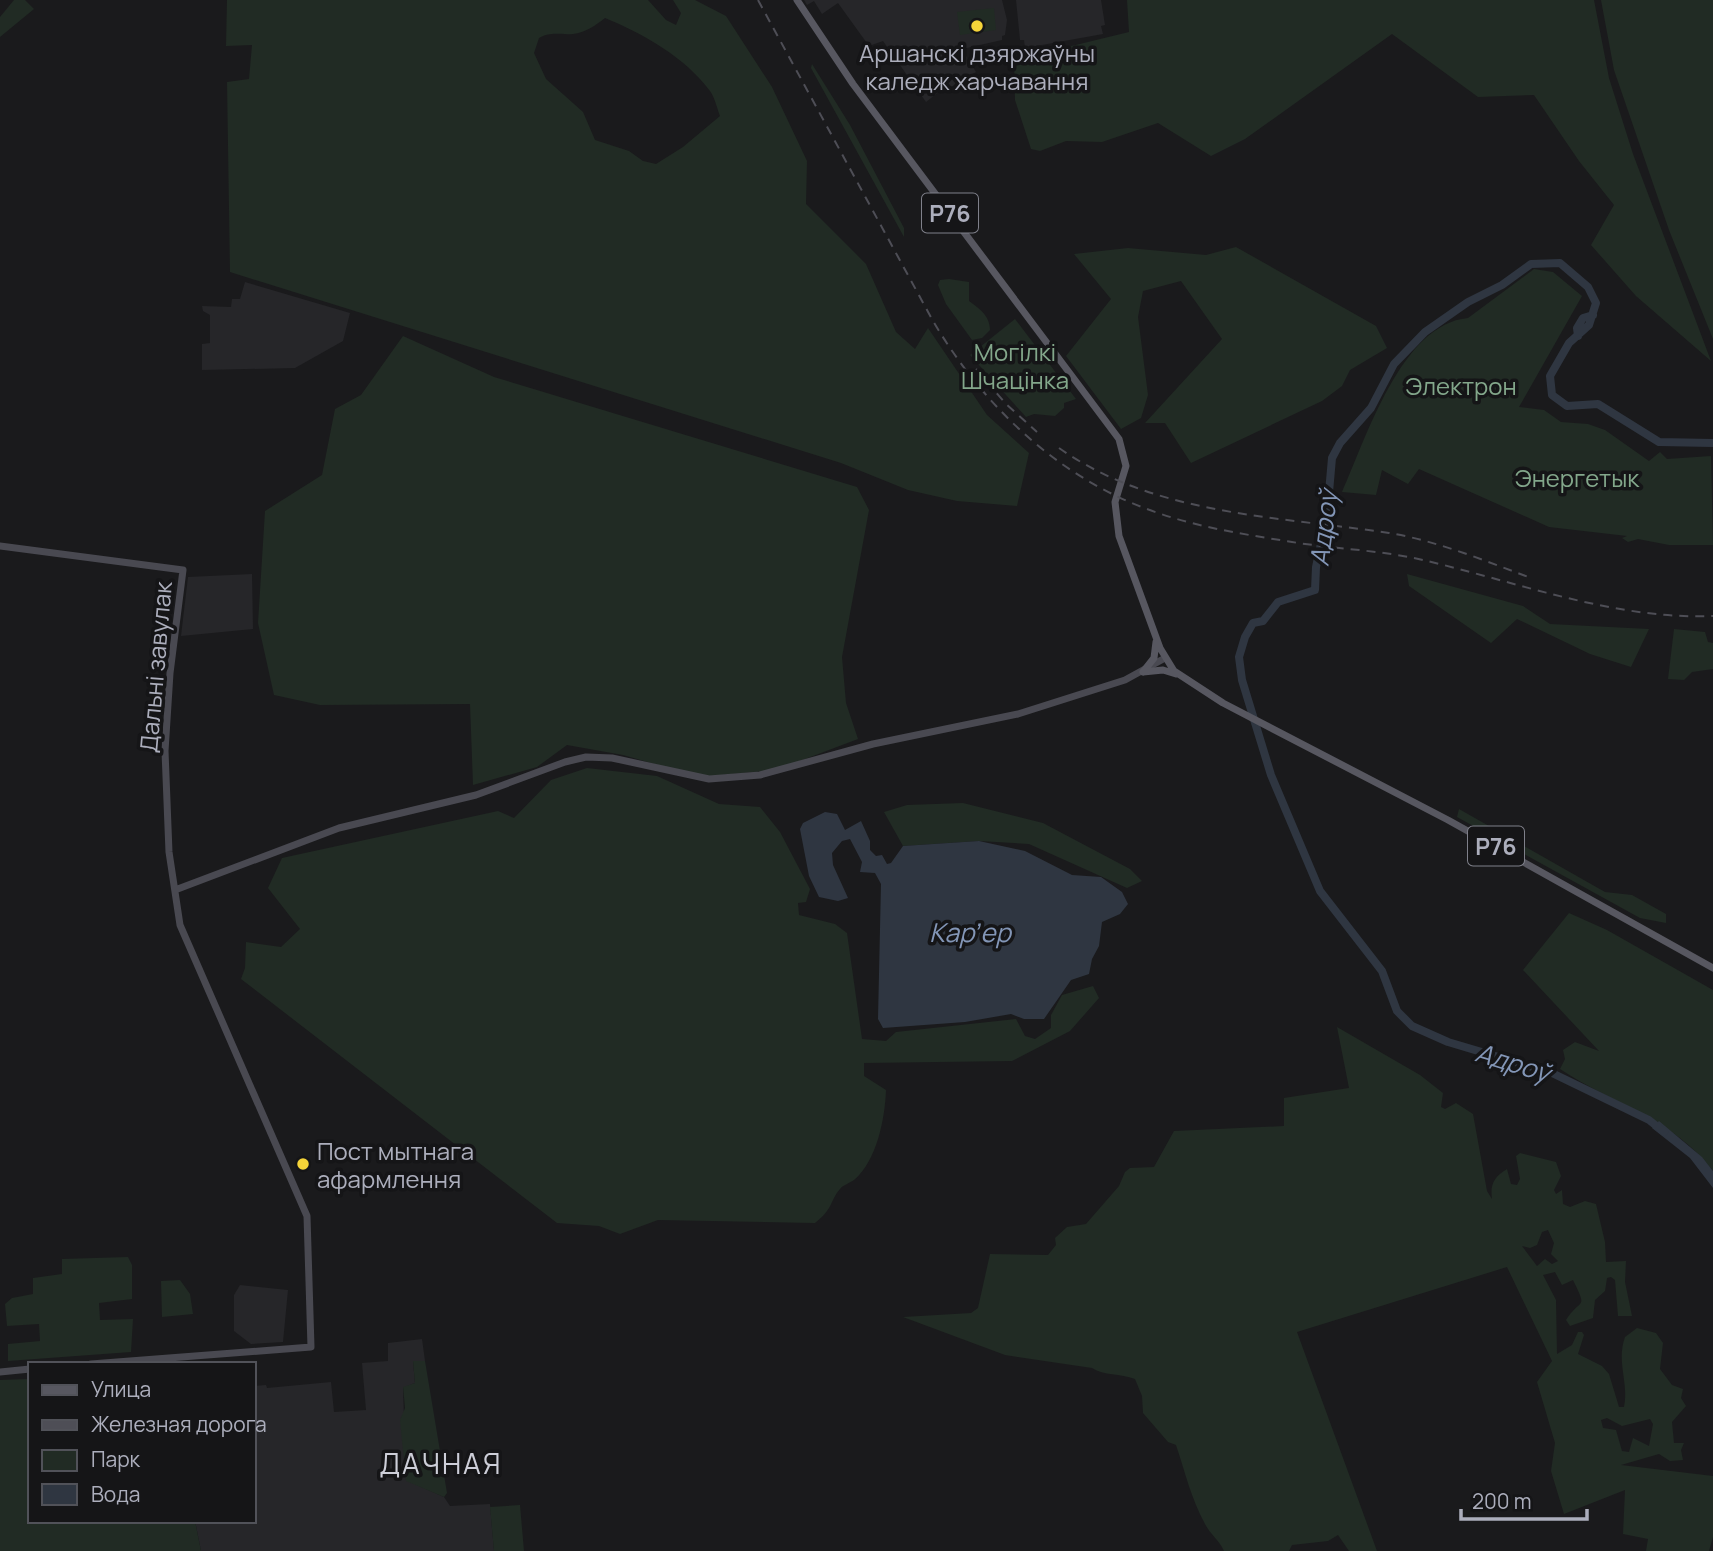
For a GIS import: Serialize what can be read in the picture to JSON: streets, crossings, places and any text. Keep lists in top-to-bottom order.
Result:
{
  "streets": {
    "main road": ["Р76"],
    "street": ["Дальні завулак"]
  },
  "districts": ["ДАЧНАЯ"],
  "water": ["Адроў", "Карʼер"],
  "parks": ["Могілкі Шчацінка", "Электрон", "Энергетык"],
  "places": ["Аршанскі дзяржаўны каледж харчавання", "Пост мытнага афармлення"],
  "legend": [
    "Улица",
    "Железная дорога",
    "Парк",
    "Вода"
  ],
  "scale_bar": "200 m"
}
